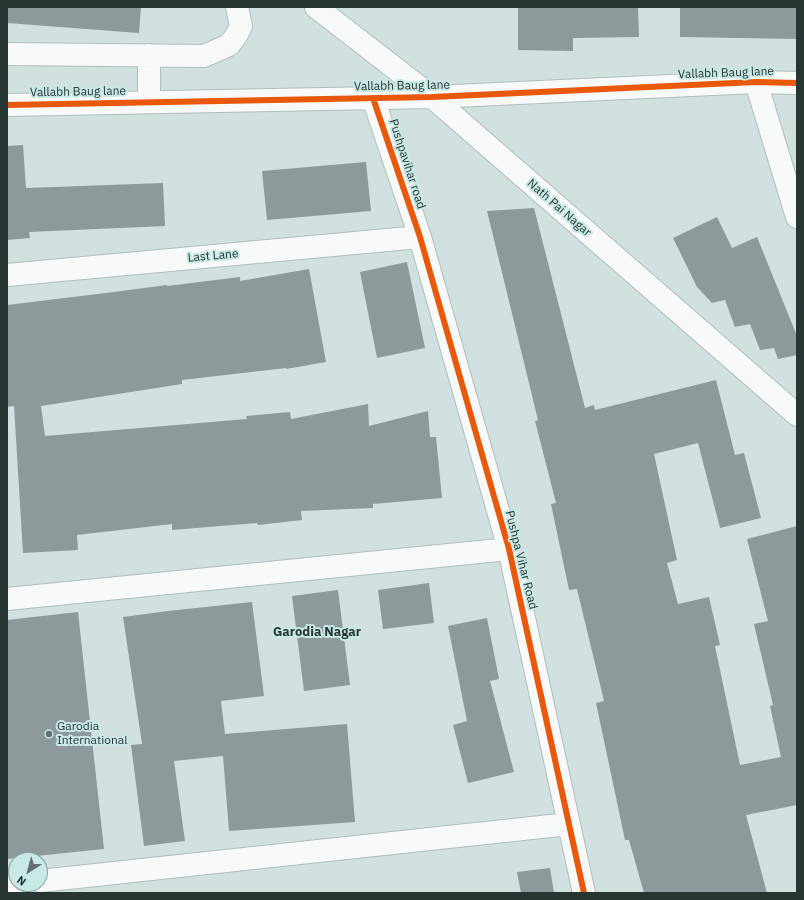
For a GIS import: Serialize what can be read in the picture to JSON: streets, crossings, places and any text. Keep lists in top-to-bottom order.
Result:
{
  "streets": {
    "street": [
      "Vallabh Baug lane",
      "Pushpavihar road",
      "Nath Pai Nagar",
      "Last Lane",
      "Pushpa Vihar Road"
    ]
  },
  "crossings": [
    ["Vallabh Baug lane", "Pushpavihar road"],
    ["Vallabh Baug lane", "Nath Pai Nagar"],
    ["Pushpavihar road", "Last Lane"],
    ["Pushpavihar road", "Pushpa Vihar Road"],
    ["Last Lane", "Pushpa Vihar Road"]
  ],
  "districts": ["Garodia Nagar"],
  "places": ["Garodia International"],
  "north": "bottom left"
}
